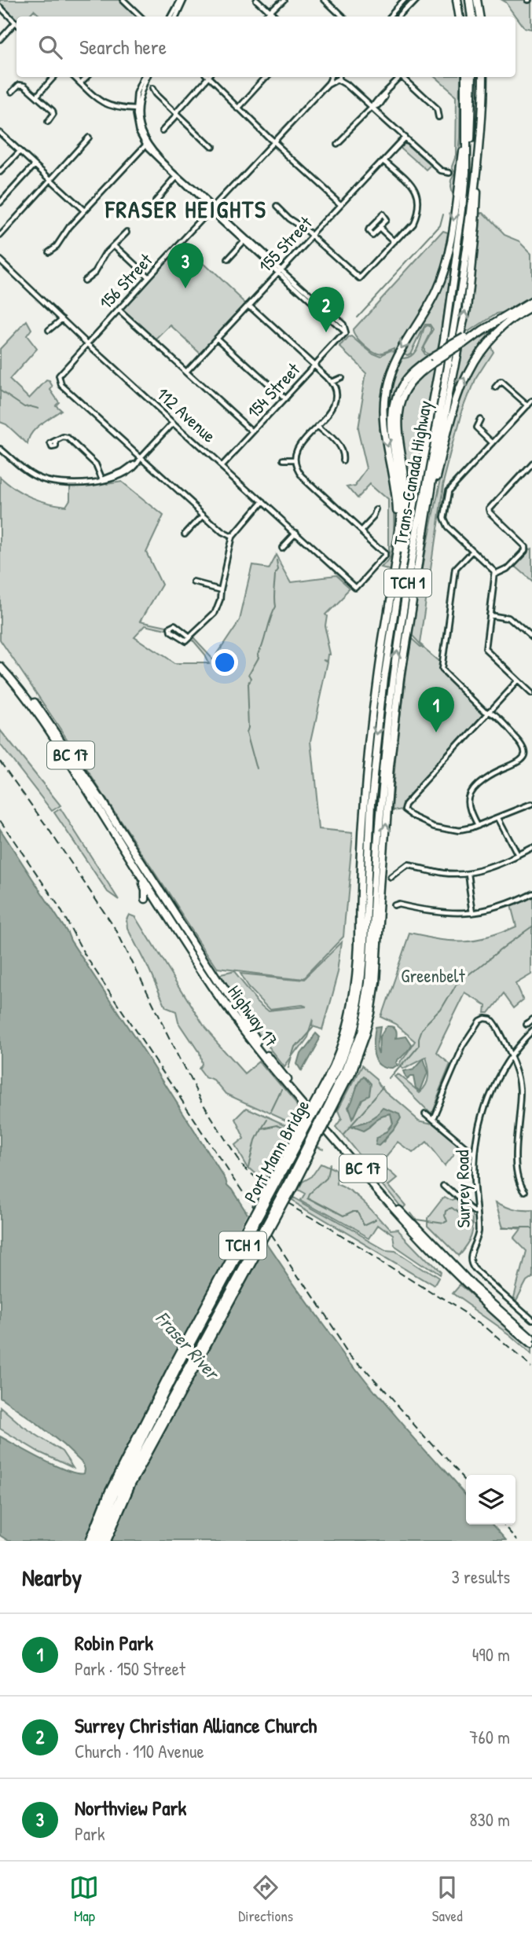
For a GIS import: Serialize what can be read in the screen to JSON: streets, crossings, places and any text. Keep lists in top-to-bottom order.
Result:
{
  "streets": {
    "highway": [
      "Trans-Canada Highway",
      "TCH 1",
      "BC 17",
      "Highway 17",
      "Port Mann Bridge"
    ],
    "street": [
      "155 Street",
      "156 Street",
      "154 Street",
      "112 Avenue",
      "Surrey Road"
    ]
  },
  "crossings": [
    ["155 Street", "154 Street"],
    ["156 Street", "112 Avenue"],
    ["154 Street", "112 Avenue"],
    ["Trans-Canada Highway", "Port Mann Bridge"]
  ],
  "districts": ["FRASER HEIGHTS"],
  "water": ["Fraser River"],
  "parks": ["Greenbelt"],
  "page": {
    "search": "Search here",
    "pins": ["3", "2", "1"],
    "heading": ["Nearby", "3 results"],
    "list": [
      {
        "mark": "1",
        "name": "Robin Park",
        "note": "Park · 150 Street",
        "value": "490 m"
      },
      {
        "mark": "2",
        "name": "Surrey Christian Alliance Church",
        "note": "Church · 110 Avenue",
        "value": "760 m"
      },
      {
        "mark": "3",
        "name": "Northview Park",
        "note": "Park",
        "value": "830 m"
      }
    ],
    "nav": ["Map", "Directions", "Saved"]
  }
}
